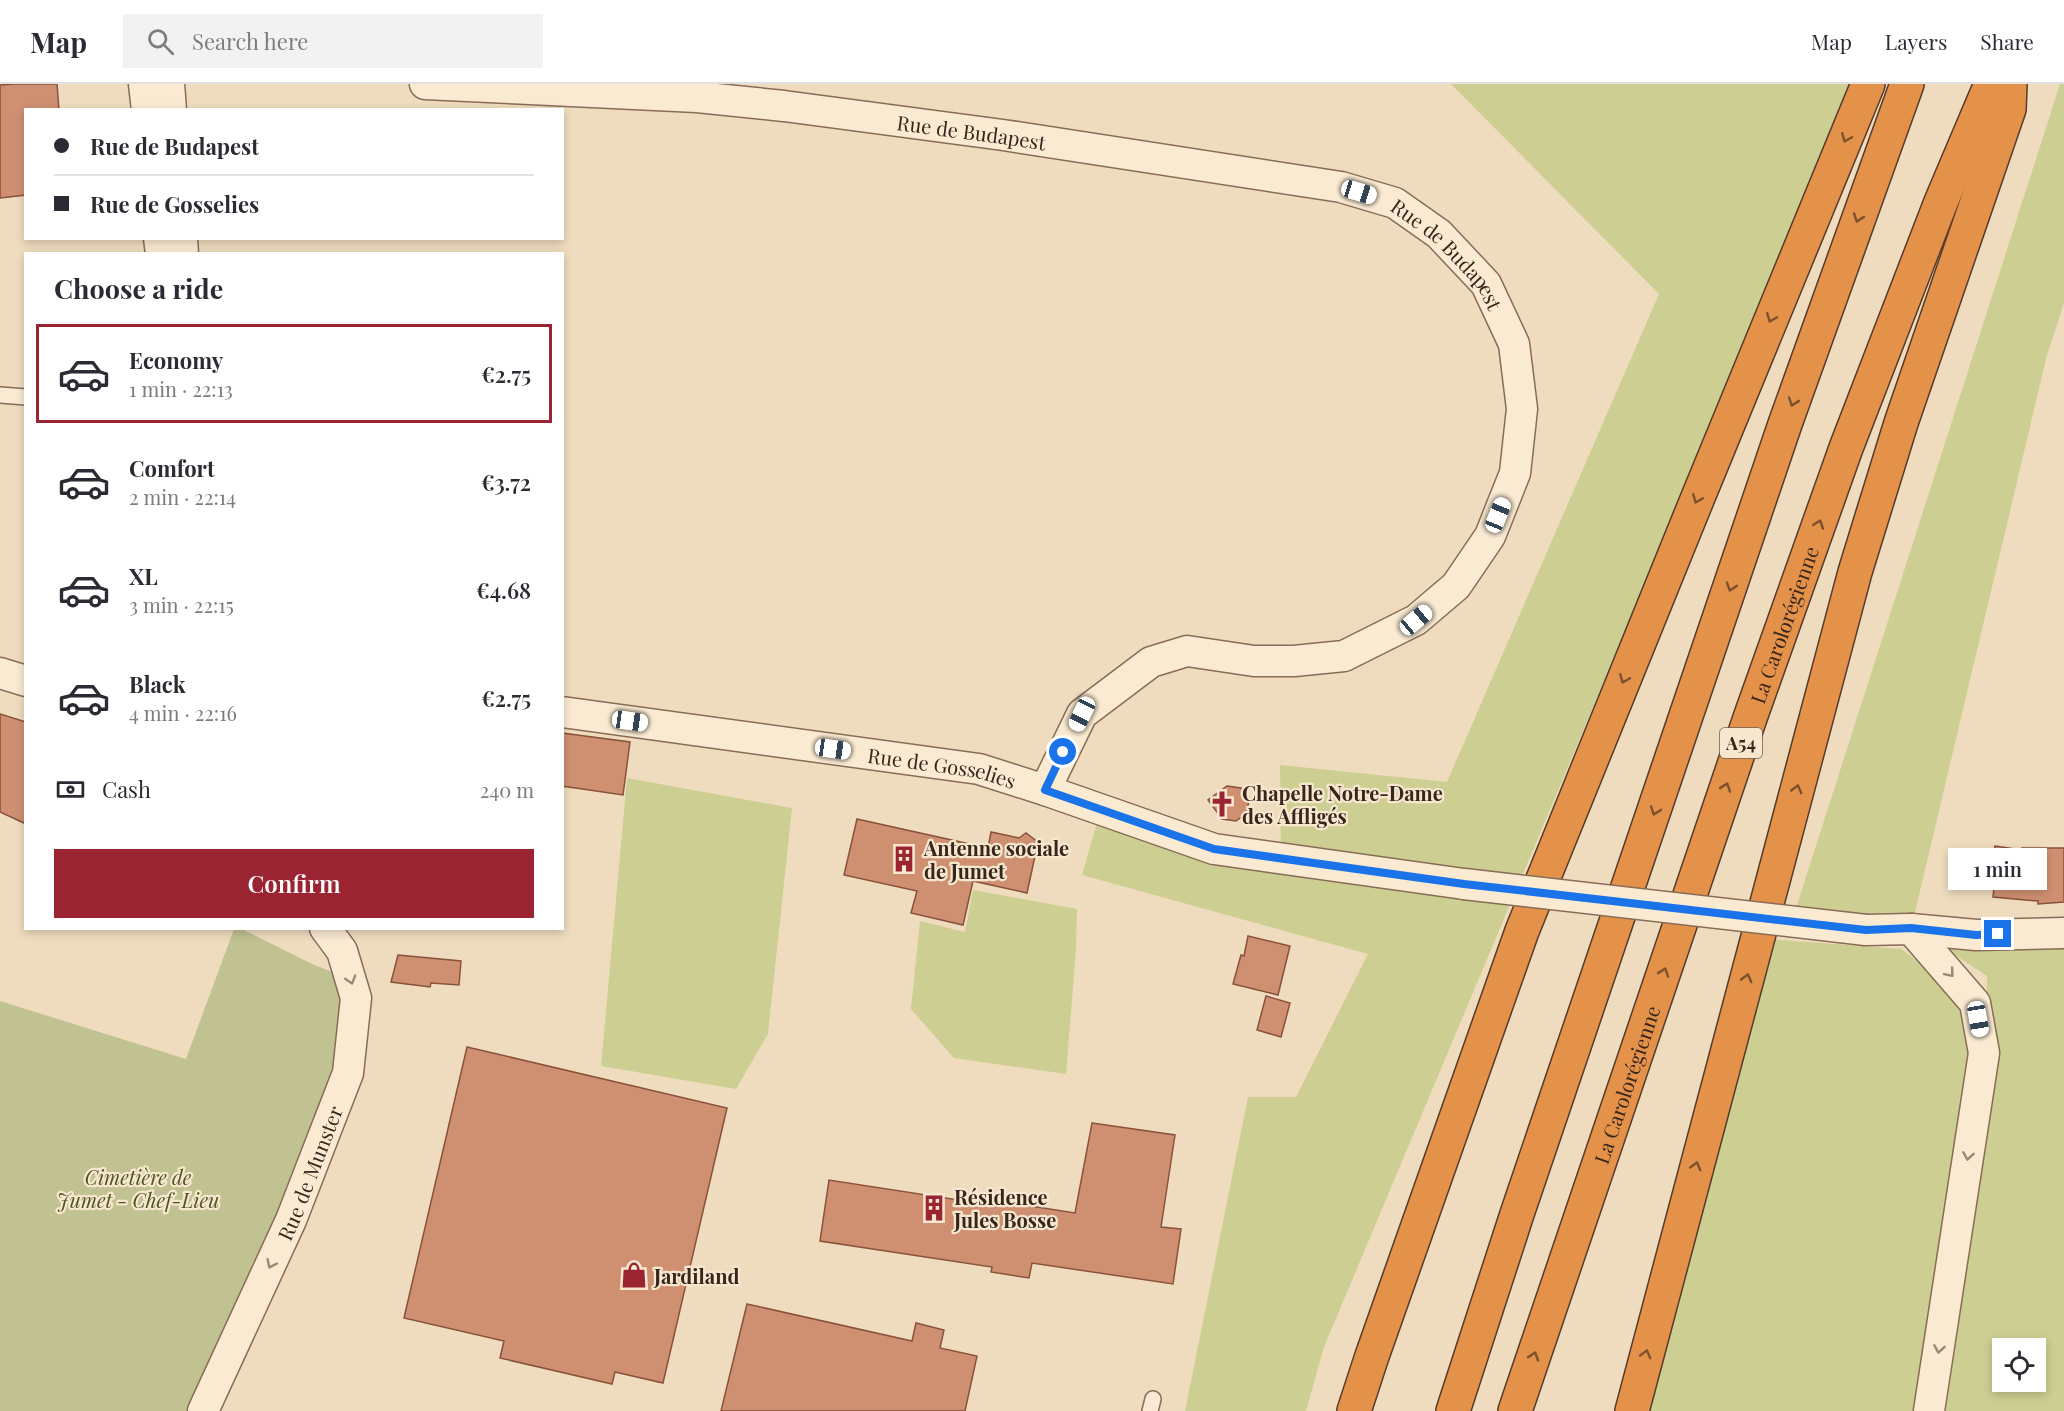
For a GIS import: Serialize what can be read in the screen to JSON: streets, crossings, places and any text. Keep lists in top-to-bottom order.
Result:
{
  "streets": {
    "highway": ["La Carolorégienne", "A54"],
    "street": ["Rue de Budapest", "Rue de Gosselies", "Rue de Munster"]
  },
  "crossings": [
    ["Rue de Budapest", "Rue de Gosselies"]
  ],
  "one_way": ["Rue de Munster"],
  "parks": ["Cimetière de Jumet - Chef-Lieu"],
  "places": {
    "church": ["Chapelle Notre-Dame des Affligés"],
    "building": ["Antenne sociale de Jumet", "Résidence Jules Bosse"],
    "shop": ["Jardiland"]
  },
  "page": {
    "header": "Map",
    "search": "Search here",
    "nav": ["Map", "Layers", "Share"],
    "banner": ["Rue de Budapest", "Rue de Gosselies"],
    "heading": "Choose a ride",
    "list": [
      {
        "name": "Economy",
        "note": "1 min · 22:13",
        "value": "€2.75"
      },
      {
        "name": "Comfort",
        "note": "2 min · 22:14",
        "value": "€3.72"
      },
      {
        "name": "XL",
        "note": "3 min · 22:15",
        "value": "€4.68"
      },
      {
        "name": "Black",
        "note": "4 min · 22:16",
        "value": "€2.75"
      }
    ],
    "pay": ["Cash", "240 m"],
    "buttons": "Confirm",
    "bubble": "1 min"
  }
}
